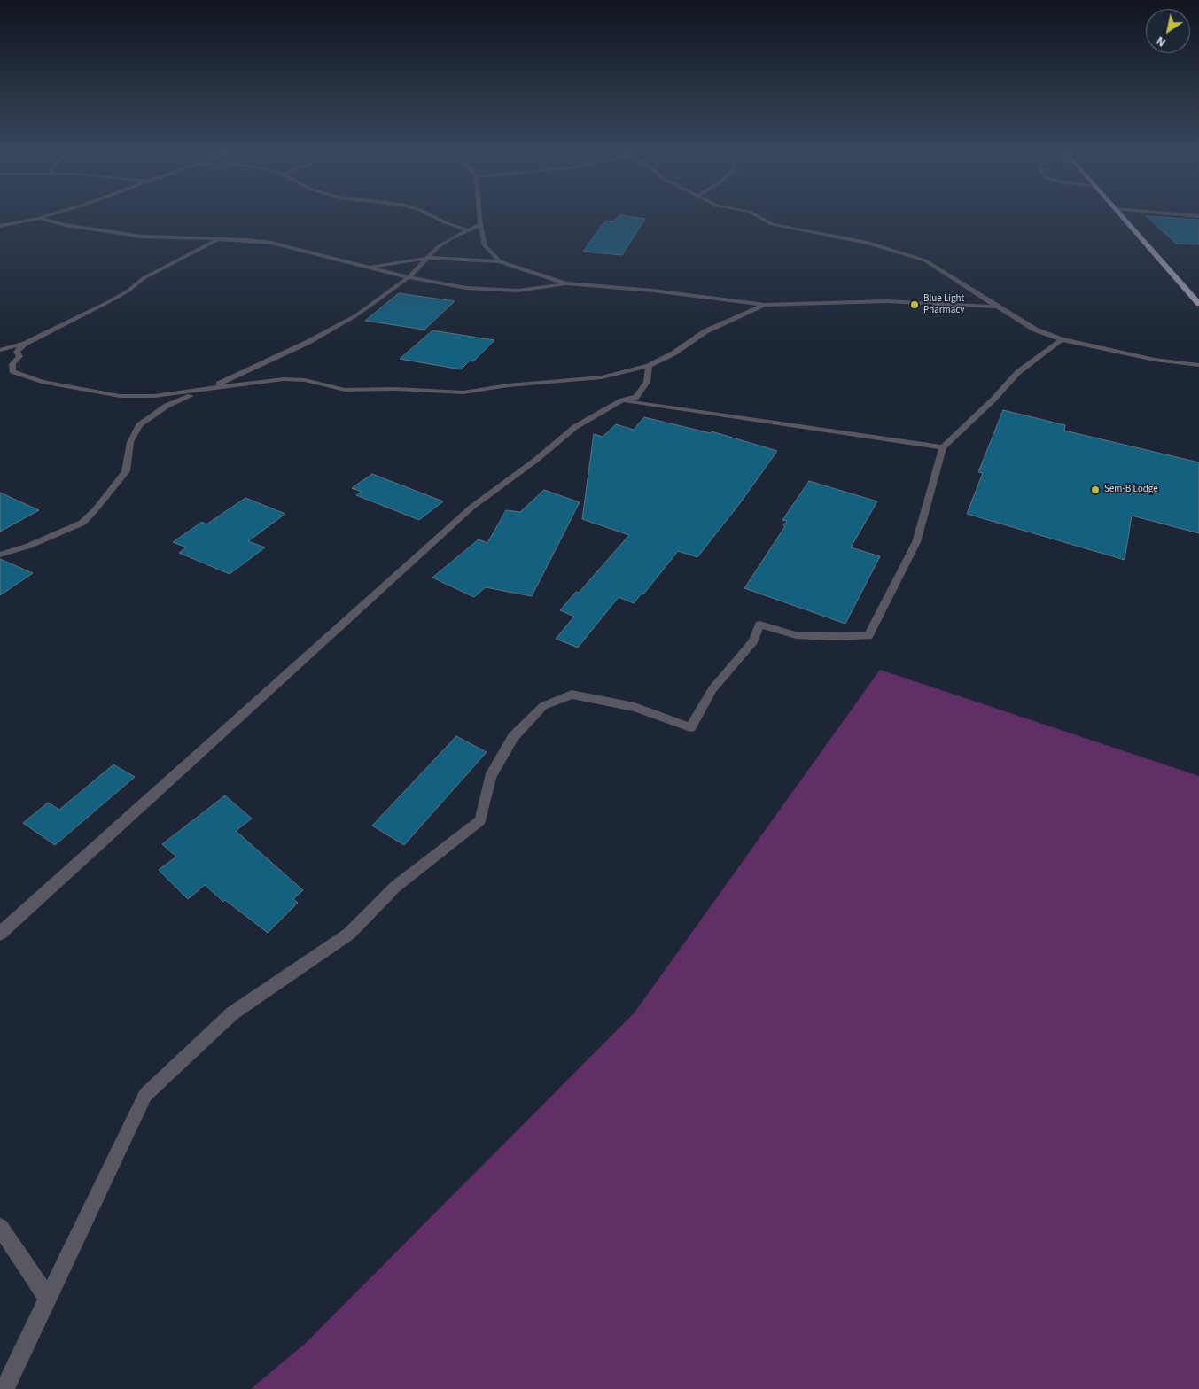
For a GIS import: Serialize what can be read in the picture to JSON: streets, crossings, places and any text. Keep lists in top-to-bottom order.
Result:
{
  "places": ["Blue Light Pharmacy", "Sem-B Lodge"],
  "north": "bottom left"
}
